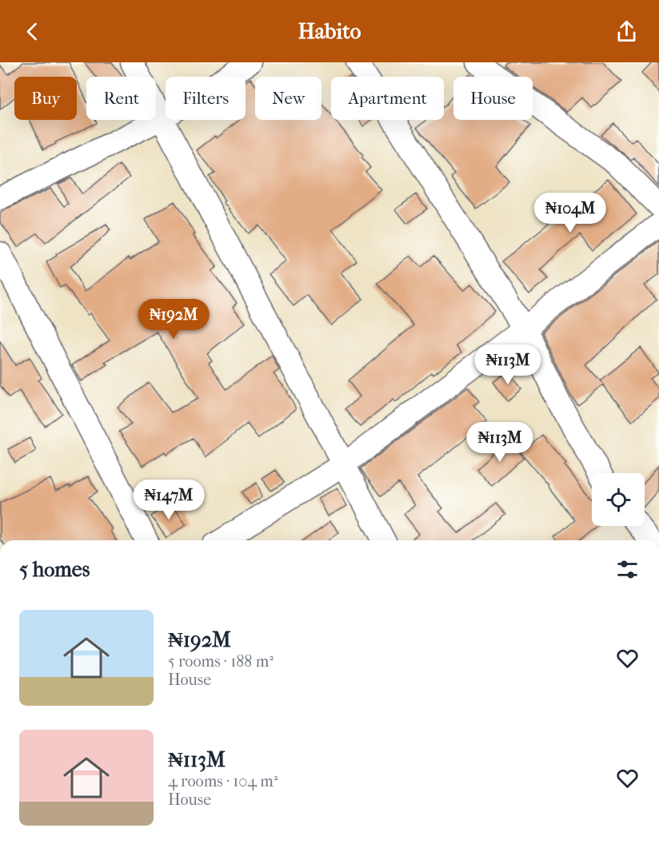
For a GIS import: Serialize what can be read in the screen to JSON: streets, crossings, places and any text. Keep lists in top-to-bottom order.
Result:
{
  "page": {
    "header": "Habito",
    "chip": [
      "Buy",
      "Rent",
      "Filters",
      "New",
      "Apartment",
      "House"
    ],
    "price": [
      "₦104M",
      "₦192M",
      "₦113M",
      "₦113M",
      "₦147M"
    ],
    "heading": "5 homes",
    "list": [
      {
        "name": "₦192M",
        "note": "5 rooms · 188 m² · House"
      },
      {
        "name": "₦113M",
        "note": "4 rooms · 104 m² · House"
      }
    ]
  }
}
